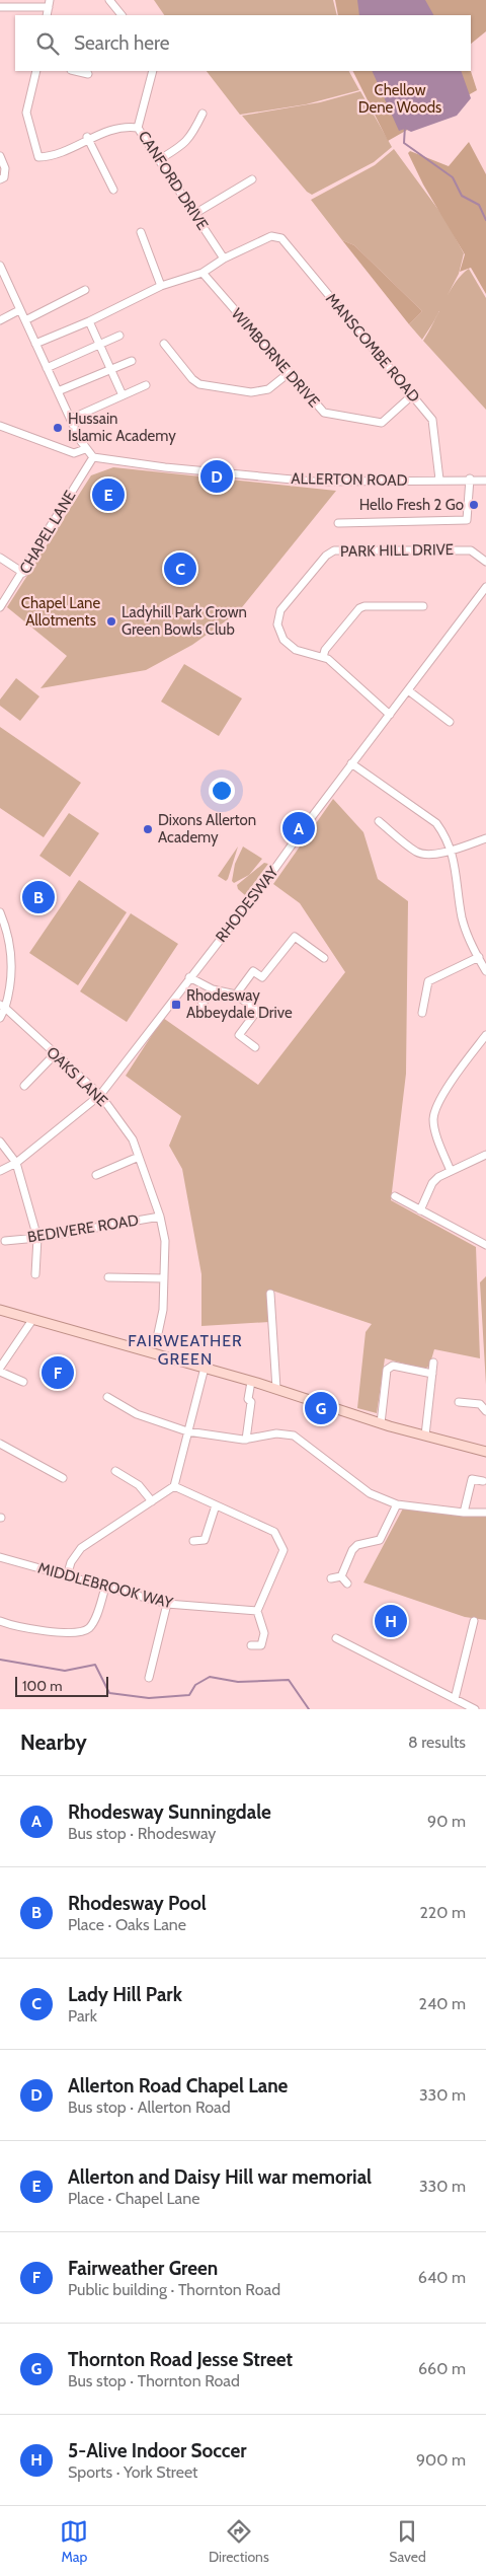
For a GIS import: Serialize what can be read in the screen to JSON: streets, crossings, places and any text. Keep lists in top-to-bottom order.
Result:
{
  "streets": {
    "street": [
      "CANFORD DRIVE",
      "MANSCOMBE ROAD",
      "WIMBORNE DRIVE",
      "ALLERTON ROAD",
      "CHAPEL LANE",
      "PARK HILL DRIVE",
      "RHODESWAY",
      "OAKS LANE",
      "BEDIVERE ROAD",
      "MIDDLEBROOK WAY"
    ]
  },
  "crossings": [
    ["CANFORD DRIVE", "MANSCOMBE ROAD"],
    ["MANSCOMBE ROAD", "WIMBORNE DRIVE"],
    ["MANSCOMBE ROAD", "ALLERTON ROAD"],
    ["ALLERTON ROAD", "CHAPEL LANE"],
    ["PARK HILL DRIVE", "RHODESWAY"],
    ["RHODESWAY", "OAKS LANE"],
    ["OAKS LANE", "BEDIVERE ROAD"]
  ],
  "districts": ["FAIRWEATHER GREEN"],
  "parks": ["Chellow Dene Woods", "Chapel Lane Allotments"],
  "places": {
    "other": [
      "Hussain Islamic Academy",
      "Hello Fresh 2 Go",
      "Ladyhill Park Crown Green Bowls Club",
      "Dixons Allerton Academy"
    ],
    "transit": ["Rhodesway Abbeydale Drive"]
  },
  "scale_bar": "100 m",
  "page": {
    "search": "Search here",
    "pins": [
      "D",
      "E",
      "C",
      "A",
      "B",
      "F",
      "G",
      "H"
    ],
    "scale": "100 m",
    "heading": ["Nearby", "8 results"],
    "list": [
      {
        "mark": "A",
        "name": "Rhodesway Sunningdale",
        "note": "Bus stop · Rhodesway",
        "value": "90 m"
      },
      {
        "mark": "B",
        "name": "Rhodesway Pool",
        "note": "Place · Oaks Lane",
        "value": "220 m"
      },
      {
        "mark": "C",
        "name": "Lady Hill Park",
        "note": "Park",
        "value": "240 m"
      },
      {
        "mark": "D",
        "name": "Allerton Road Chapel Lane",
        "note": "Bus stop · Allerton Road",
        "value": "330 m"
      },
      {
        "mark": "E",
        "name": "Allerton and Daisy Hill war memorial",
        "note": "Place · Chapel Lane",
        "value": "330 m"
      },
      {
        "mark": "F",
        "name": "Fairweather Green",
        "note": "Public building · Thornton Road",
        "value": "640 m"
      },
      {
        "mark": "G",
        "name": "Thornton Road Jesse Street",
        "note": "Bus stop · Thornton Road",
        "value": "660 m"
      },
      {
        "mark": "H",
        "name": "5-Alive Indoor Soccer",
        "note": "Sports · York Street",
        "value": "900 m"
      }
    ],
    "nav": ["Map", "Directions", "Saved"]
  }
}
